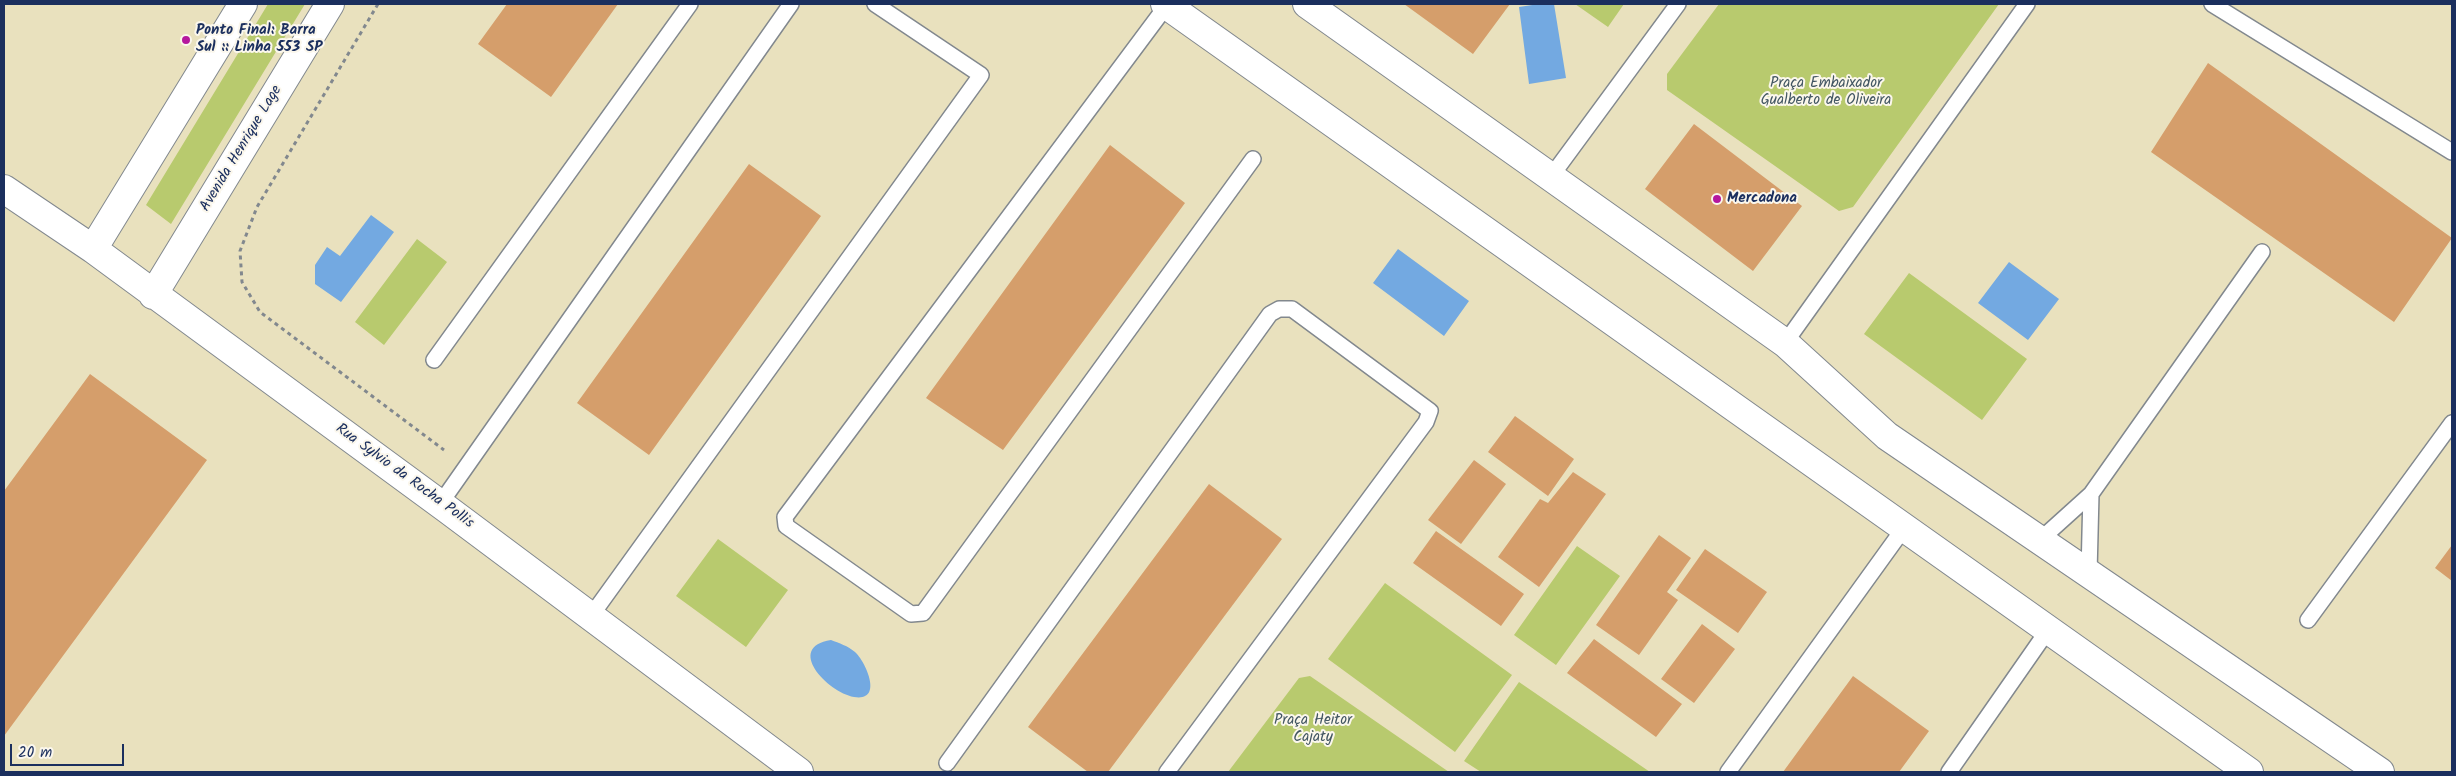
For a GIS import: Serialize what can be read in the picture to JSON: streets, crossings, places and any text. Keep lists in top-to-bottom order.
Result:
{
  "streets": {
    "street": ["Avenida Henrique Lage", "Rua Sylvio da Rocha Pollis"]
  },
  "crossings": [
    ["Avenida Henrique Lage", "Rua Sylvio da Rocha Pollis"]
  ],
  "parks": ["Praça Embaixador Gualberto de Oliveira", "Praça Heitor Cajaty"],
  "places": ["Ponto Final: Barra Sul :: Linha 553 SP", "Mercadona"],
  "scale_bar": "20 m"
}
